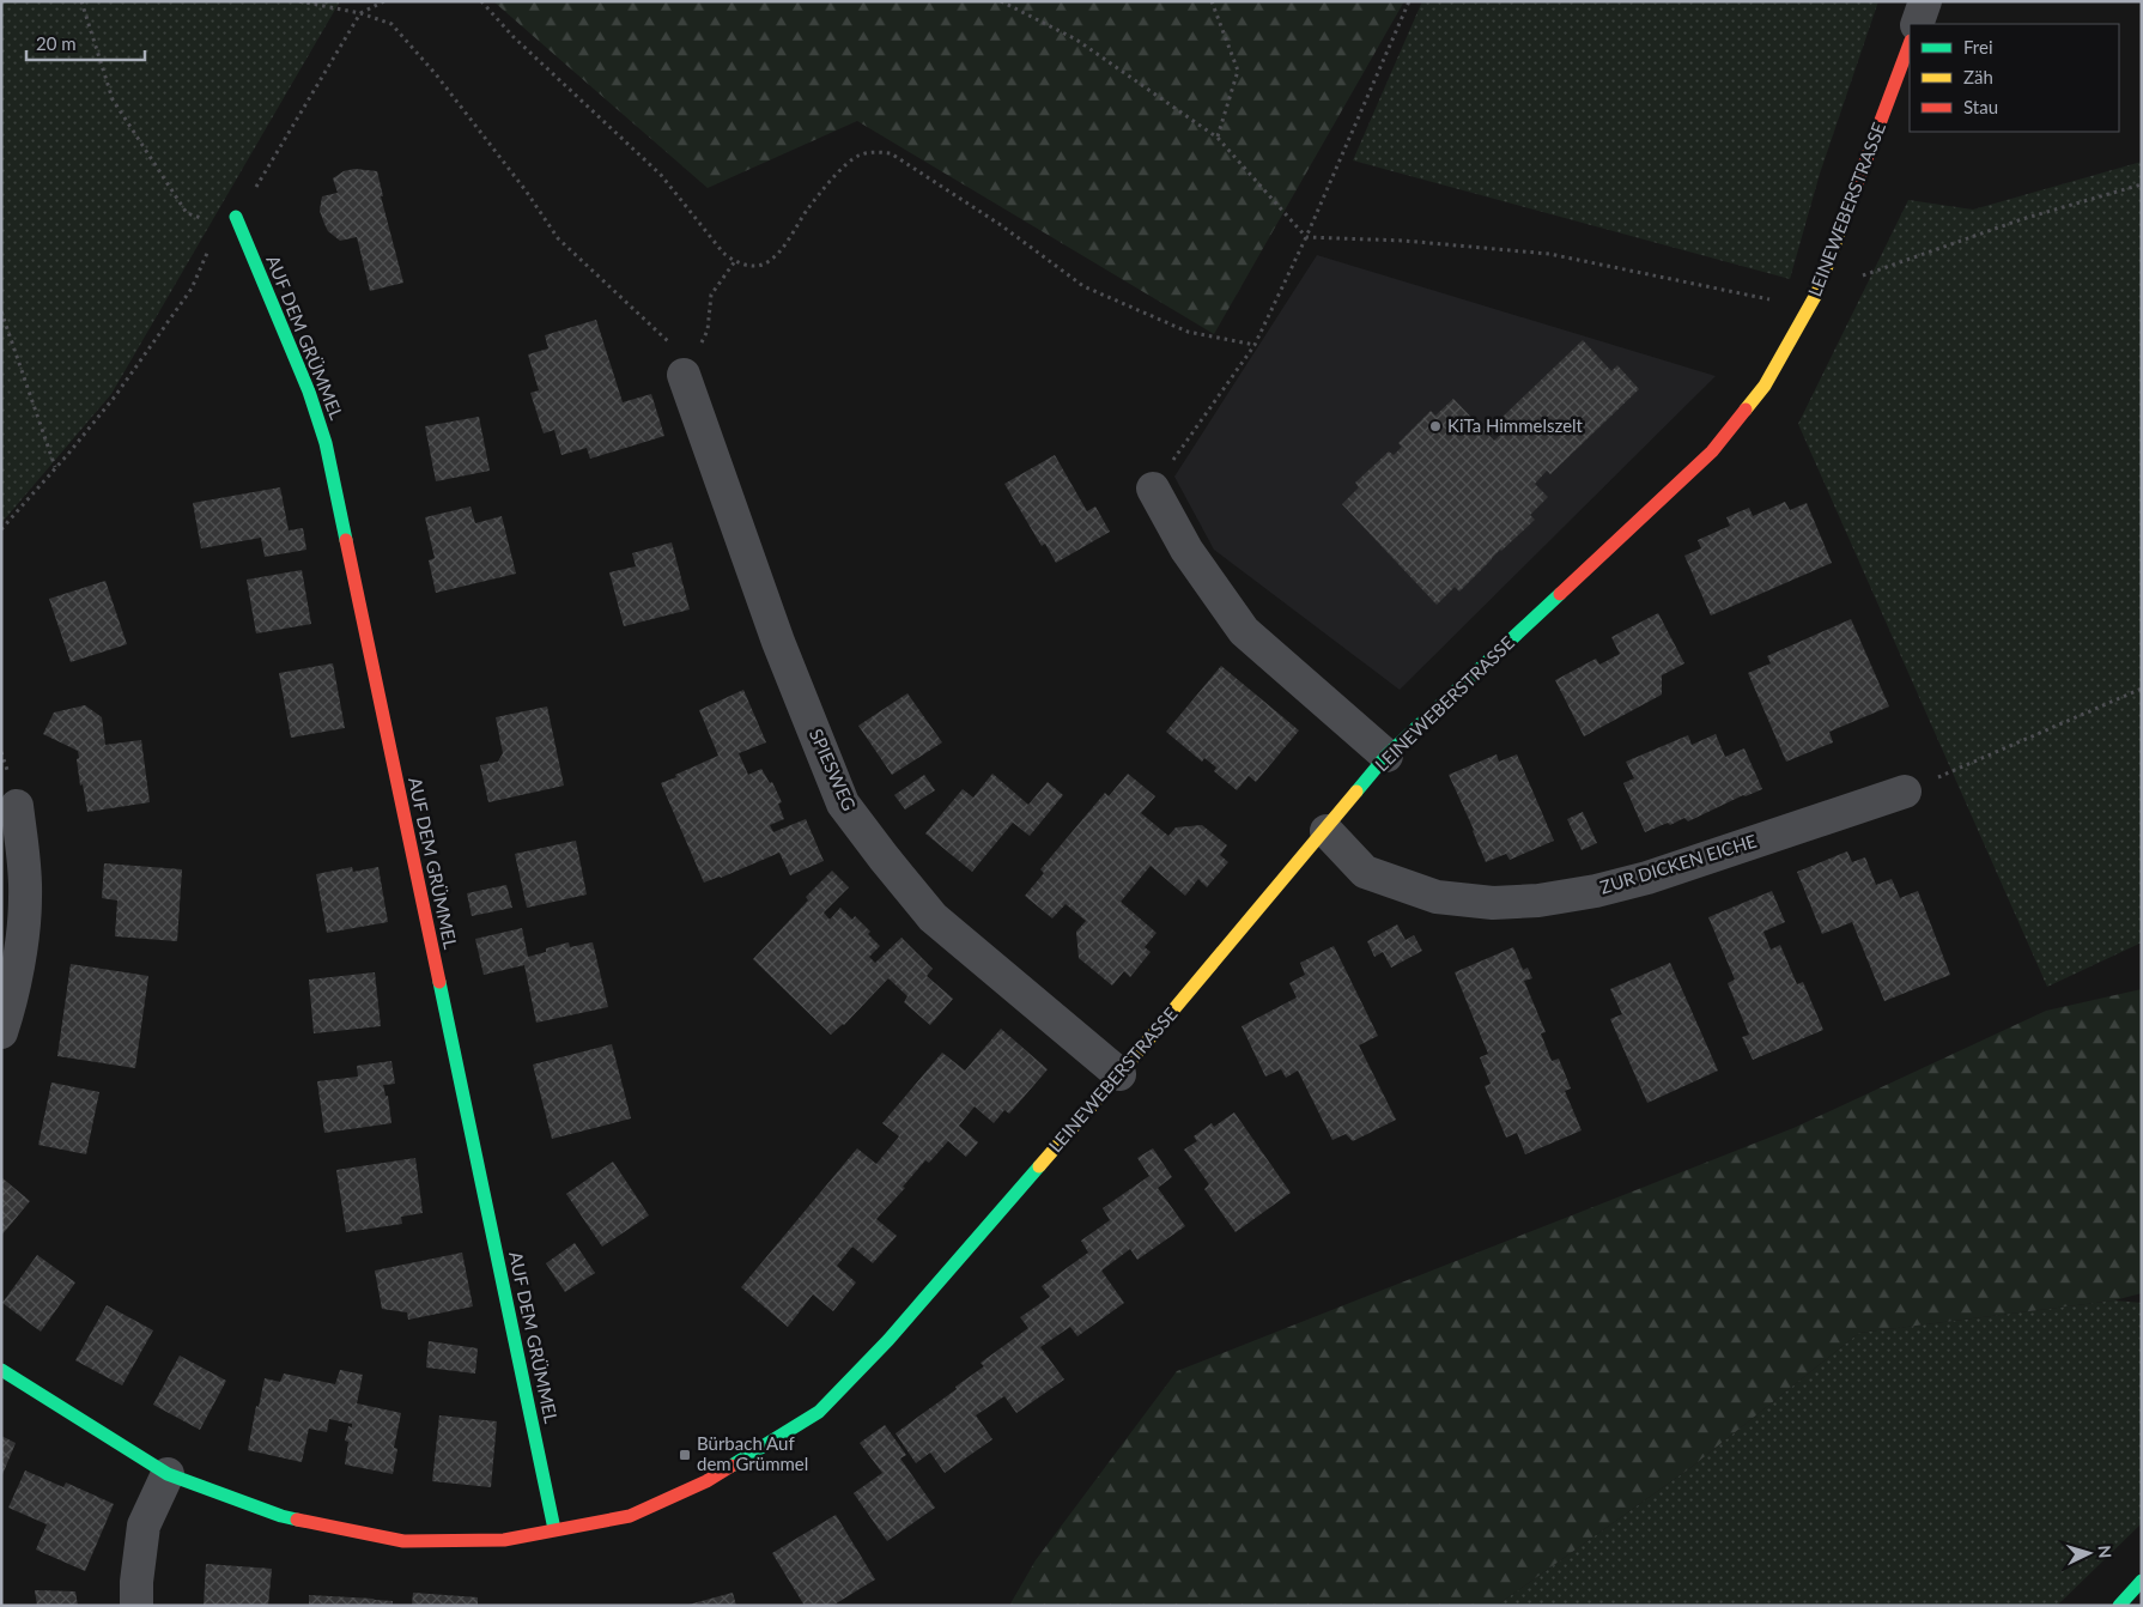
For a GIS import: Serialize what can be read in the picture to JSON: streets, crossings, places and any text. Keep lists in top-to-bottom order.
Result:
{
  "streets": {
    "street": [
      "LEINEWEBERSTRASSE",
      "AUF DEM GRÜMMEL",
      "SPIESWEG",
      "ZUR DICKEN EICHE"
    ]
  },
  "crossings": [
    ["LEINEWEBERSTRASSE", "AUF DEM GRÜMMEL"],
    ["LEINEWEBERSTRASSE", "SPIESWEG"],
    ["LEINEWEBERSTRASSE", "ZUR DICKEN EICHE"]
  ],
  "places": {
    "other": ["KiTa Himmelszelt"],
    "transit": ["Bürbach Auf dem Grümmel"]
  },
  "legend": ["Frei", "Zäh", "Stau"],
  "scale_bar": "20 m",
  "north": "right"
}
